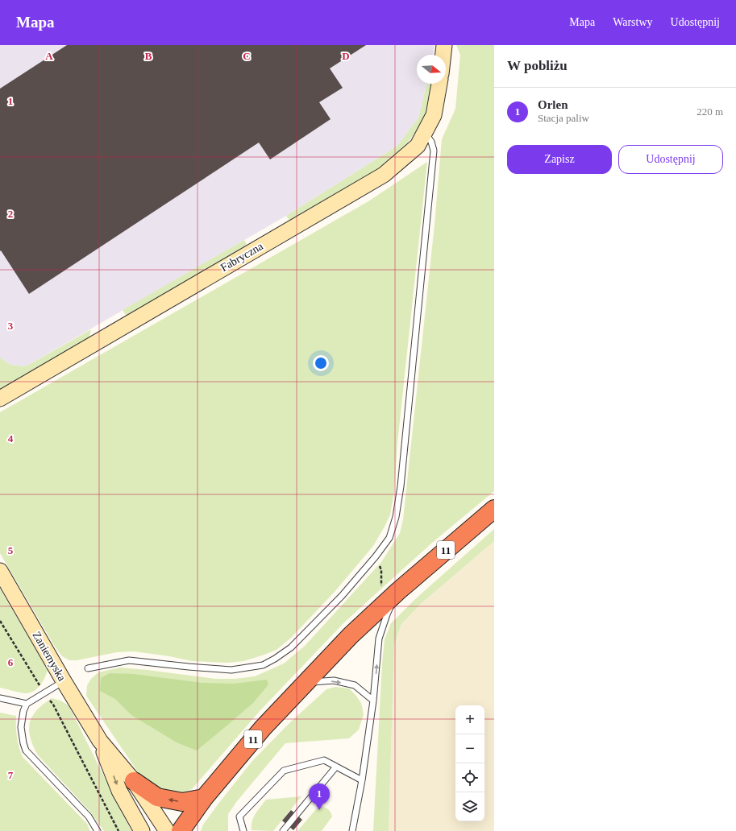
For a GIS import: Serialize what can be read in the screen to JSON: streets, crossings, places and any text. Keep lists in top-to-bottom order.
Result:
{
  "streets": {
    "highway": ["11"],
    "street": ["Fabryczna", "Zaniemyska"]
  },
  "north": "right",
  "page": {
    "header": "Mapa",
    "nav": ["Mapa", "Warstwy", "Udostępnij"],
    "heading": "W pobliżu",
    "list": [
      {
        "mark": "1",
        "name": "Orlen",
        "note": "Stacja paliw",
        "value": "220 m"
      }
    ],
    "buttons": ["Zapisz", "Udostępnij"],
    "map_buttons": ["+", "−"],
    "pins": "1"
  },
  "grid": {
    "columns": [
      "A",
      "B",
      "C",
      "D"
    ],
    "rows": [
      "1",
      "2",
      "3",
      "4",
      "5",
      "6",
      "7"
    ]
  }
}
